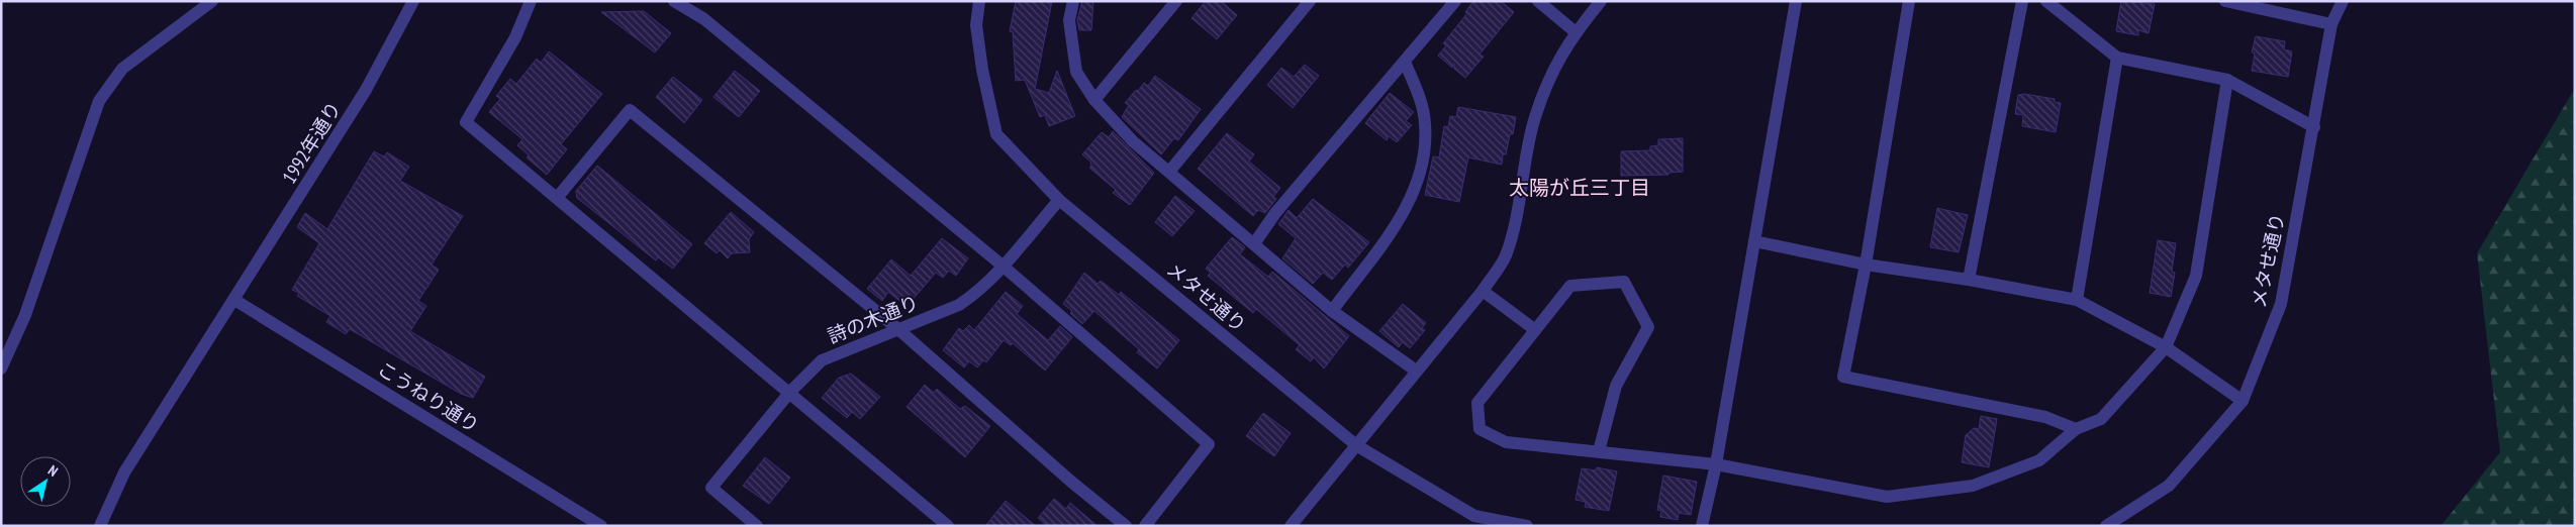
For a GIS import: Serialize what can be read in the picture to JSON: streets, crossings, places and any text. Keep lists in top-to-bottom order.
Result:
{
  "streets": {
    "street": [
      "1992年通り",
      "メタせ通り",
      "詩の木通り",
      "こうねり通り"
    ]
  },
  "crossings": [
    ["1992年通り", "こうねり通り"],
    ["メタせ通り", "詩の木通り"]
  ],
  "districts": ["太陽が丘三丁目"],
  "north": "top right"
}
